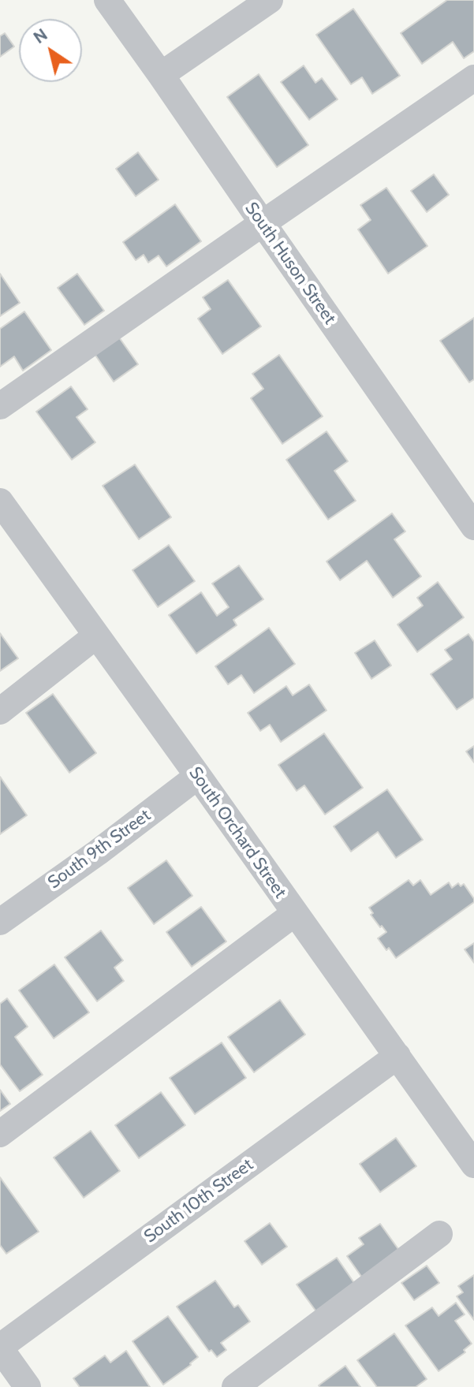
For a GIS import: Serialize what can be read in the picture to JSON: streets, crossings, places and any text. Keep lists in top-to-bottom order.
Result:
{
  "streets": {
    "street": [
      "South Huson Street",
      "South Orchard Street",
      "South 9th Street",
      "South 10th Street"
    ]
  },
  "crossings": [
    ["South Orchard Street", "South 9th Street"],
    ["South Orchard Street", "South 10th Street"]
  ],
  "north": "top left"
}
